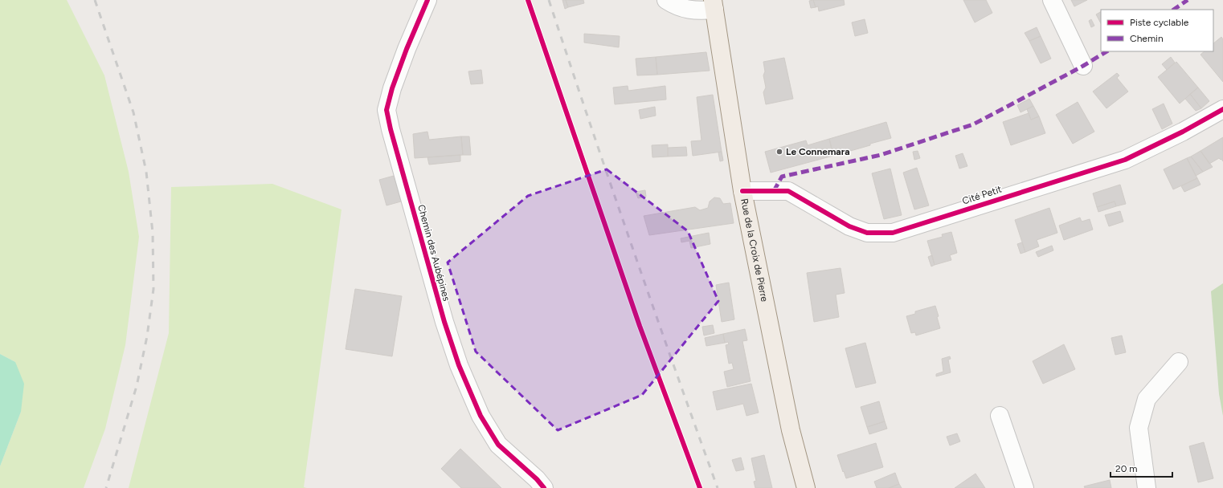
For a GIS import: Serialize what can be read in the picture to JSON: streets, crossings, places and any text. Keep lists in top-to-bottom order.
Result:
{
  "streets": {
    "main road": ["Rue de la Croix de Pierre"],
    "street": ["Cité Petit", "Chemin des Aubépines"]
  },
  "crossings": [
    ["Cité Petit", "Rue de la Croix de Pierre"]
  ],
  "places": ["Le Connemara"],
  "legend": ["Piste cyclable", "Chemin"],
  "scale_bar": "20 m"
}
